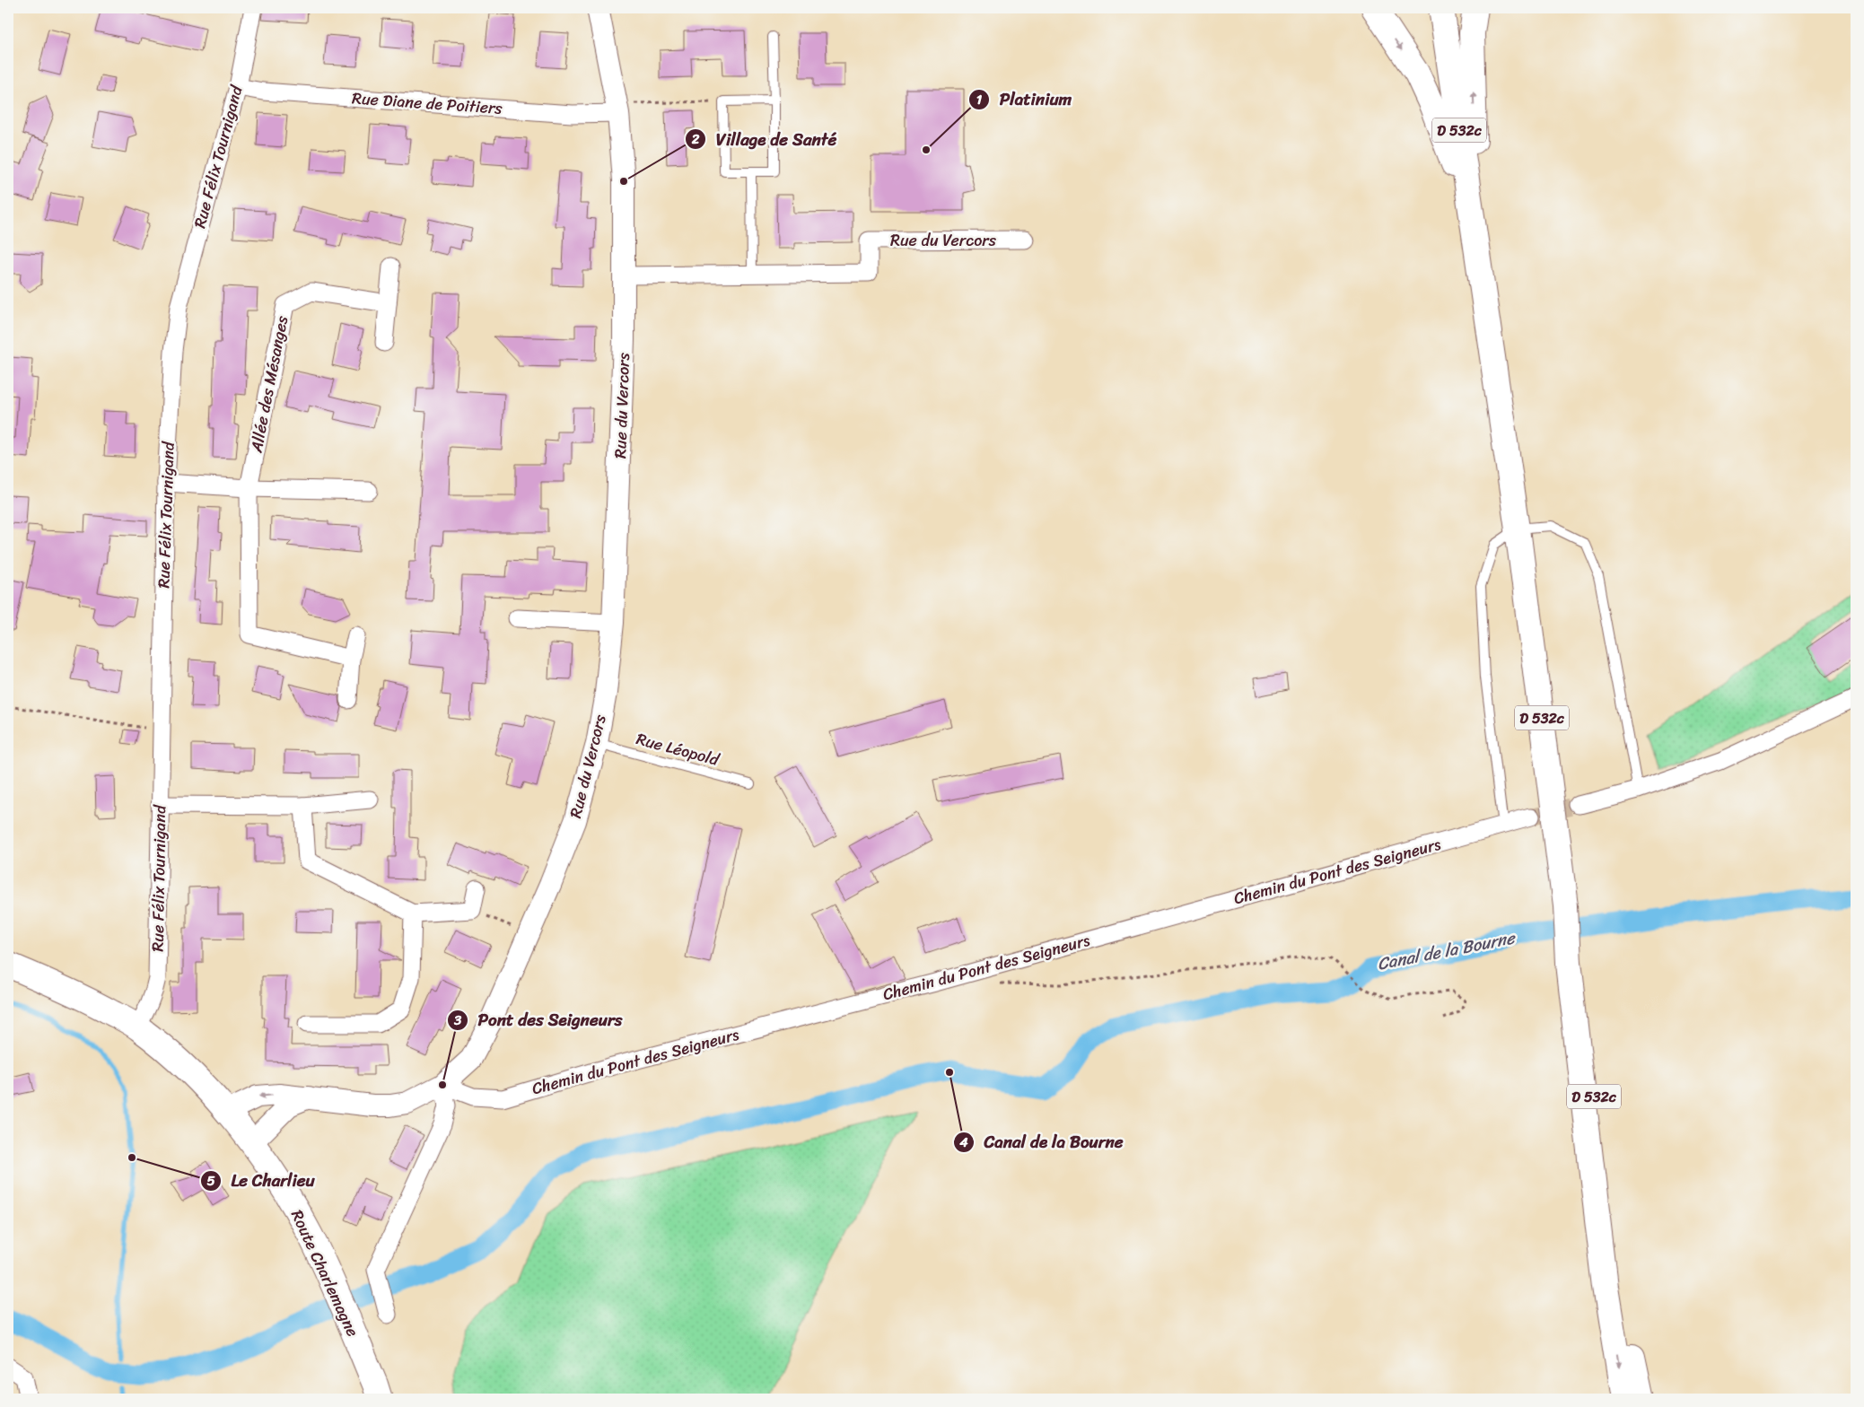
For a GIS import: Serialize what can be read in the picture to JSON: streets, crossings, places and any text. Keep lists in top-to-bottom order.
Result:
{
  "streets": {
    "main road": ["D 532c", "Route Charlemagne"],
    "street": [
      "Rue Diane de Poitiers",
      "Rue Félix Tournigand",
      "Rue du Vercors",
      "Allée des Mésanges",
      "Chemin du Pont des Seigneurs"
    ],
    "lane": ["Rue Léopold"]
  },
  "crossings": [
    ["Rue Diane de Poitiers", "Rue Félix Tournigand"],
    ["Rue Diane de Poitiers", "Rue du Vercors"],
    ["Rue Félix Tournigand", "Route Charlemagne"],
    ["Rue du Vercors", "Rue Léopold"],
    ["Rue du Vercors", "Chemin du Pont des Seigneurs"],
    ["Rue du Vercors", "Route Charlemagne"]
  ],
  "water": ["Canal de la Bourne"],
  "places": [
    "Platinium",
    "Village de Santé",
    "Canal de la Bourne",
    "Pont des Seigneurs",
    "Le Charlieu"
  ]
}
